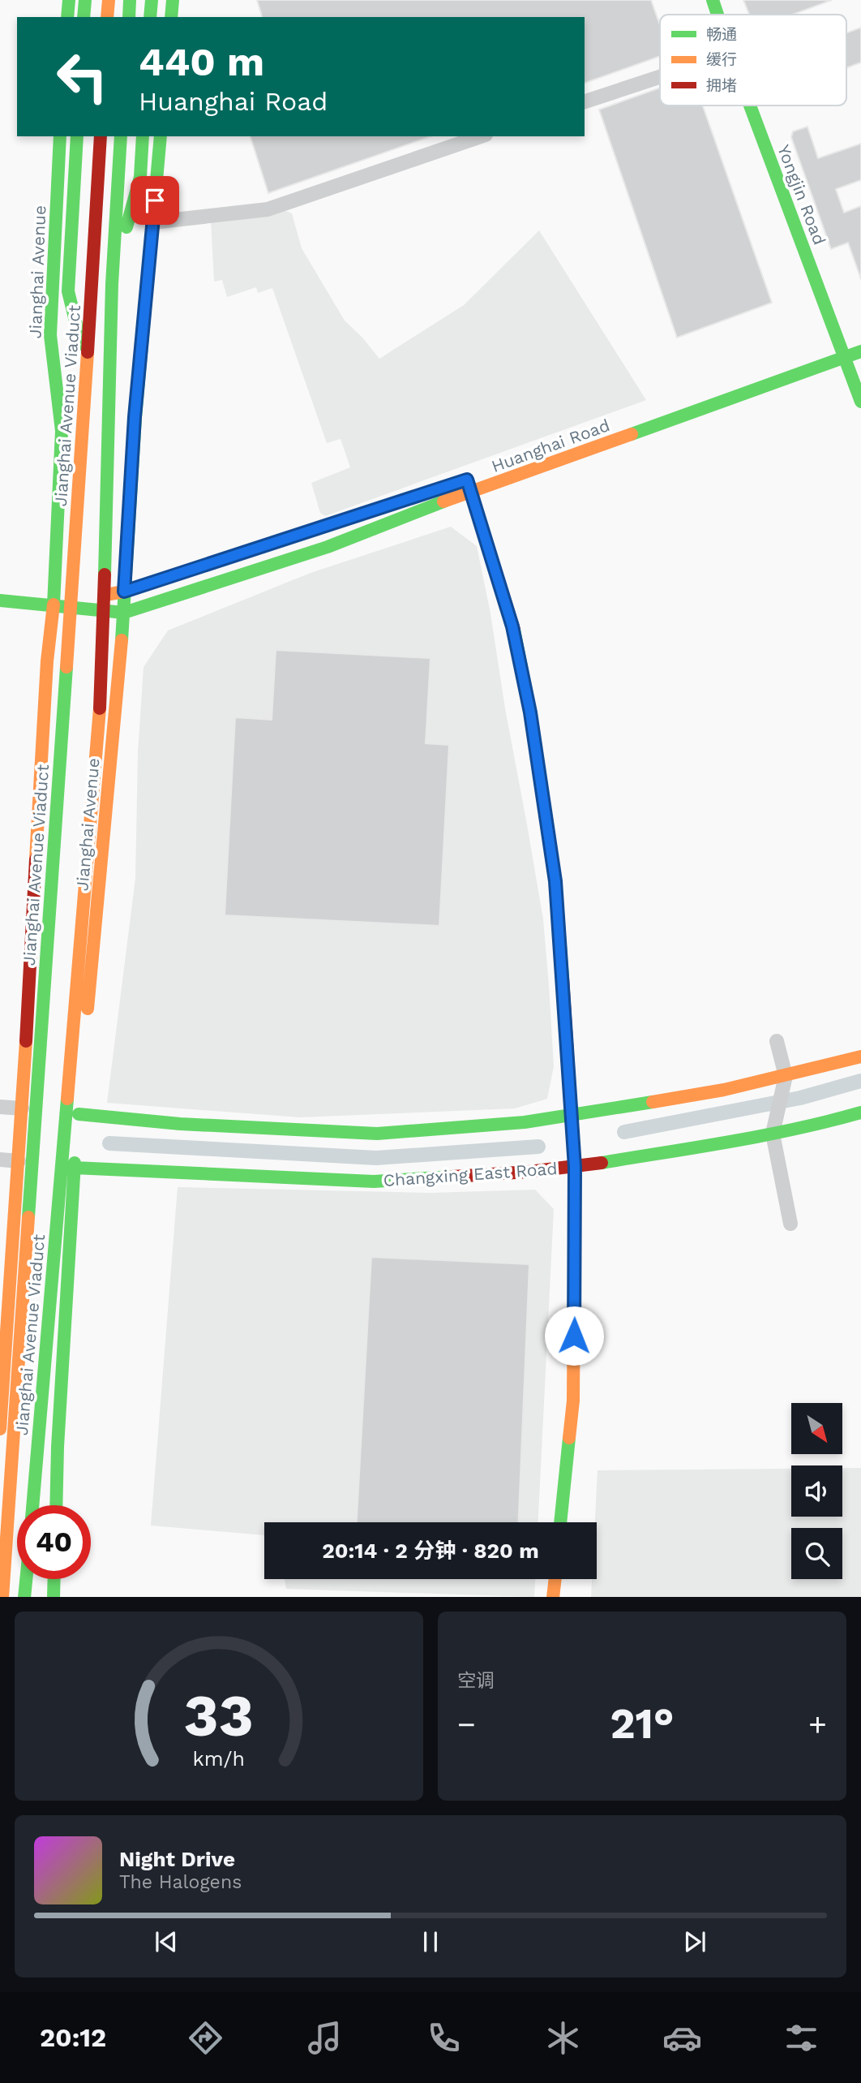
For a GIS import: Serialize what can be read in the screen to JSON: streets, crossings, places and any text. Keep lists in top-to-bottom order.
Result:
{
  "streets": {
    "main road": [
      "Yongjin Road",
      "Jianghai Avenue",
      "Jianghai Avenue Viaduct",
      "Huanghai Road",
      "Changxing East Road"
    ]
  },
  "crossings": [
    ["Yongjin Road", "Huanghai Road"],
    ["Jianghai Avenue", "Huanghai Road"],
    ["Jianghai Avenue", "Changxing East Road"]
  ],
  "legend": ["畅通", "缓行", "拥堵"],
  "north": "bottom right",
  "page": {
    "turn": ["440 m", "Huanghai Road"],
    "limit": "40",
    "trip": "20:14 · 2 分钟 · 820 m",
    "tile": "空调",
    "heat": ["−", "21°", "+"],
    "song": ["Night Drive", "The Halogens"],
    "tabs": "20:12",
    "gauge": ["33", "km/h"]
  }
}
